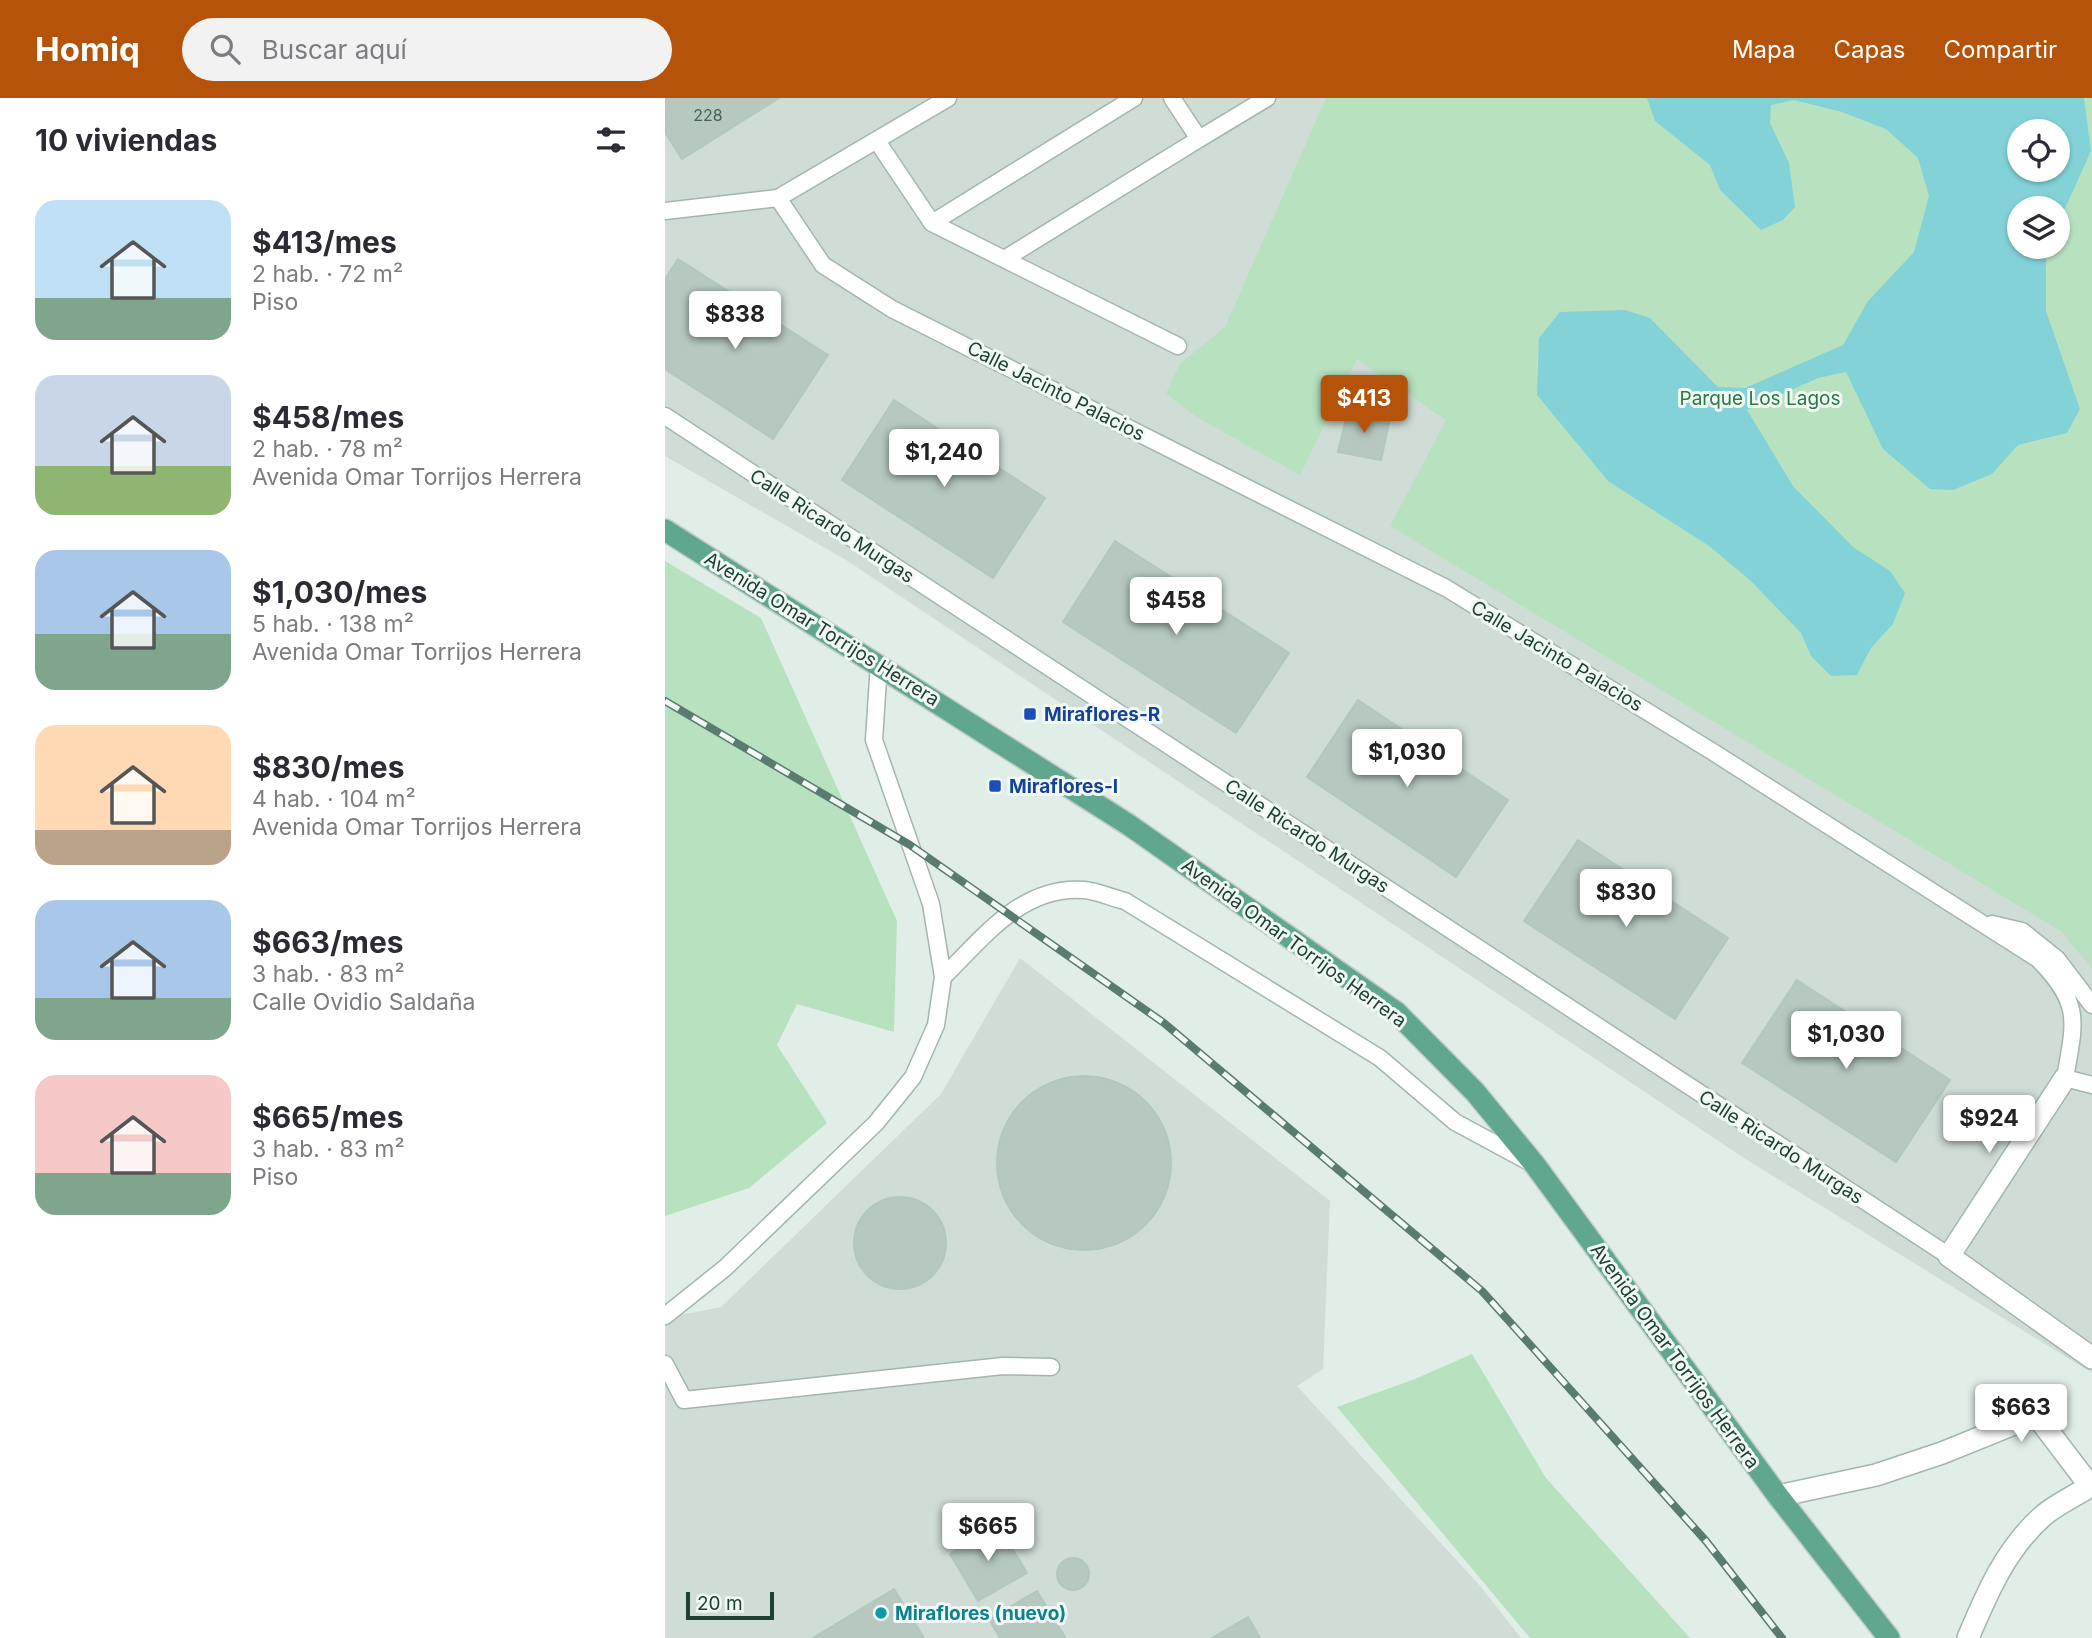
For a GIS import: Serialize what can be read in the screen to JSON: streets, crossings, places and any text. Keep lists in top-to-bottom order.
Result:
{
  "streets": {
    "main road": ["Avenida Omar Torrijos Herrera"],
    "street": ["Calle Jacinto Palacios"],
    "lane": ["Calle Ricardo Murgas"]
  },
  "crossings": [
    ["Calle Jacinto Palacios", "Calle Ricardo Murgas"]
  ],
  "parks": ["Parque Los Lagos"],
  "places": {
    "transit": ["Miraflores-R", "Miraflores-I"],
    "other": ["Miraflores (nuevo)"]
  },
  "house_numbers": ["228"],
  "scale_bar": "20 m",
  "page": {
    "header": "Homiq",
    "search": "Buscar aquí",
    "nav": ["Mapa", "Capas", "Compartir"],
    "heading": "10 viviendas",
    "list": [
      {
        "name": "$413/mes",
        "note": "2 hab. · 72 m² · Piso"
      },
      {
        "name": "$458/mes",
        "note": "2 hab. · 78 m² · Avenida Omar Torrijos Herrera"
      },
      {
        "name": "$1,030/mes",
        "note": "5 hab. · 138 m² · Avenida Omar Torrijos Herrera"
      },
      {
        "name": "$830/mes",
        "note": "4 hab. · 104 m² · Avenida Omar Torrijos Herrera"
      },
      {
        "name": "$663/mes",
        "note": "3 hab. · 83 m² · Calle Ovidio Saldaña"
      },
      {
        "name": "$665/mes",
        "note": "3 hab. · 83 m² · Piso"
      }
    ],
    "price": [
      "$838",
      "$413",
      "$1,240",
      "$458",
      "$1,030",
      "$830",
      "$1,030",
      "$924",
      "$663",
      "$665"
    ],
    "scale": "20 m"
  }
}
